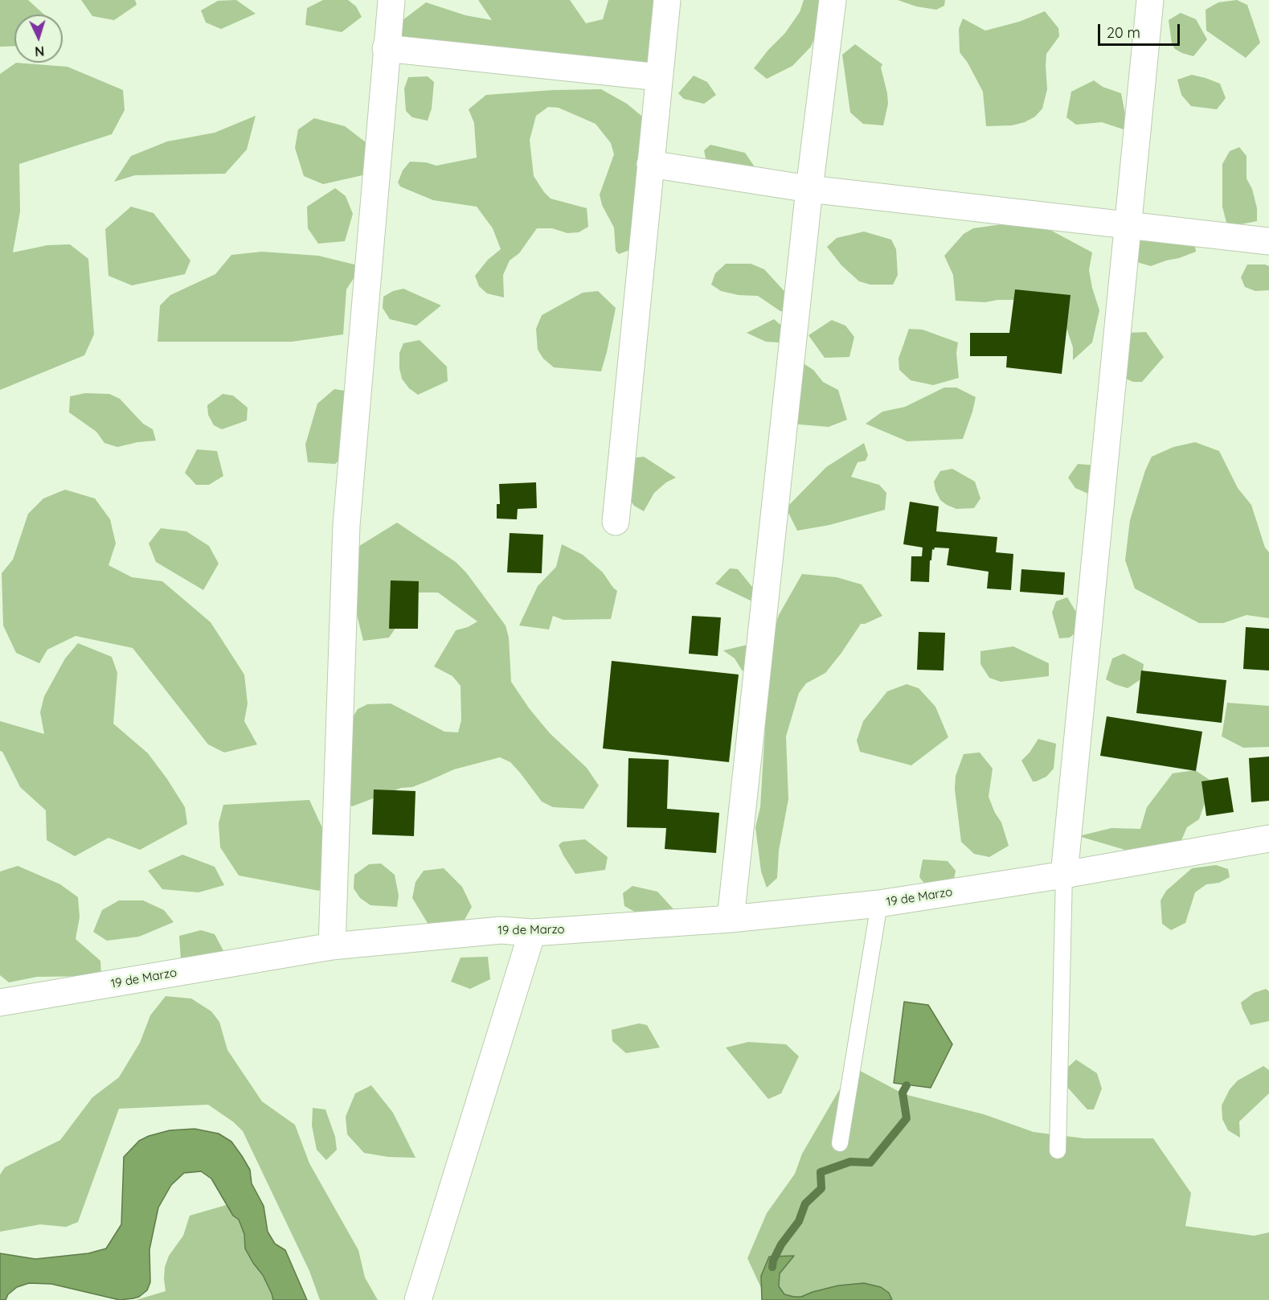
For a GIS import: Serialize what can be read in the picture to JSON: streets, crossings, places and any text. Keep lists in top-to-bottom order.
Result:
{
  "streets": {
    "street": ["19 de Marzo"]
  },
  "scale_bar": "20 m",
  "north": "bottom"
}
